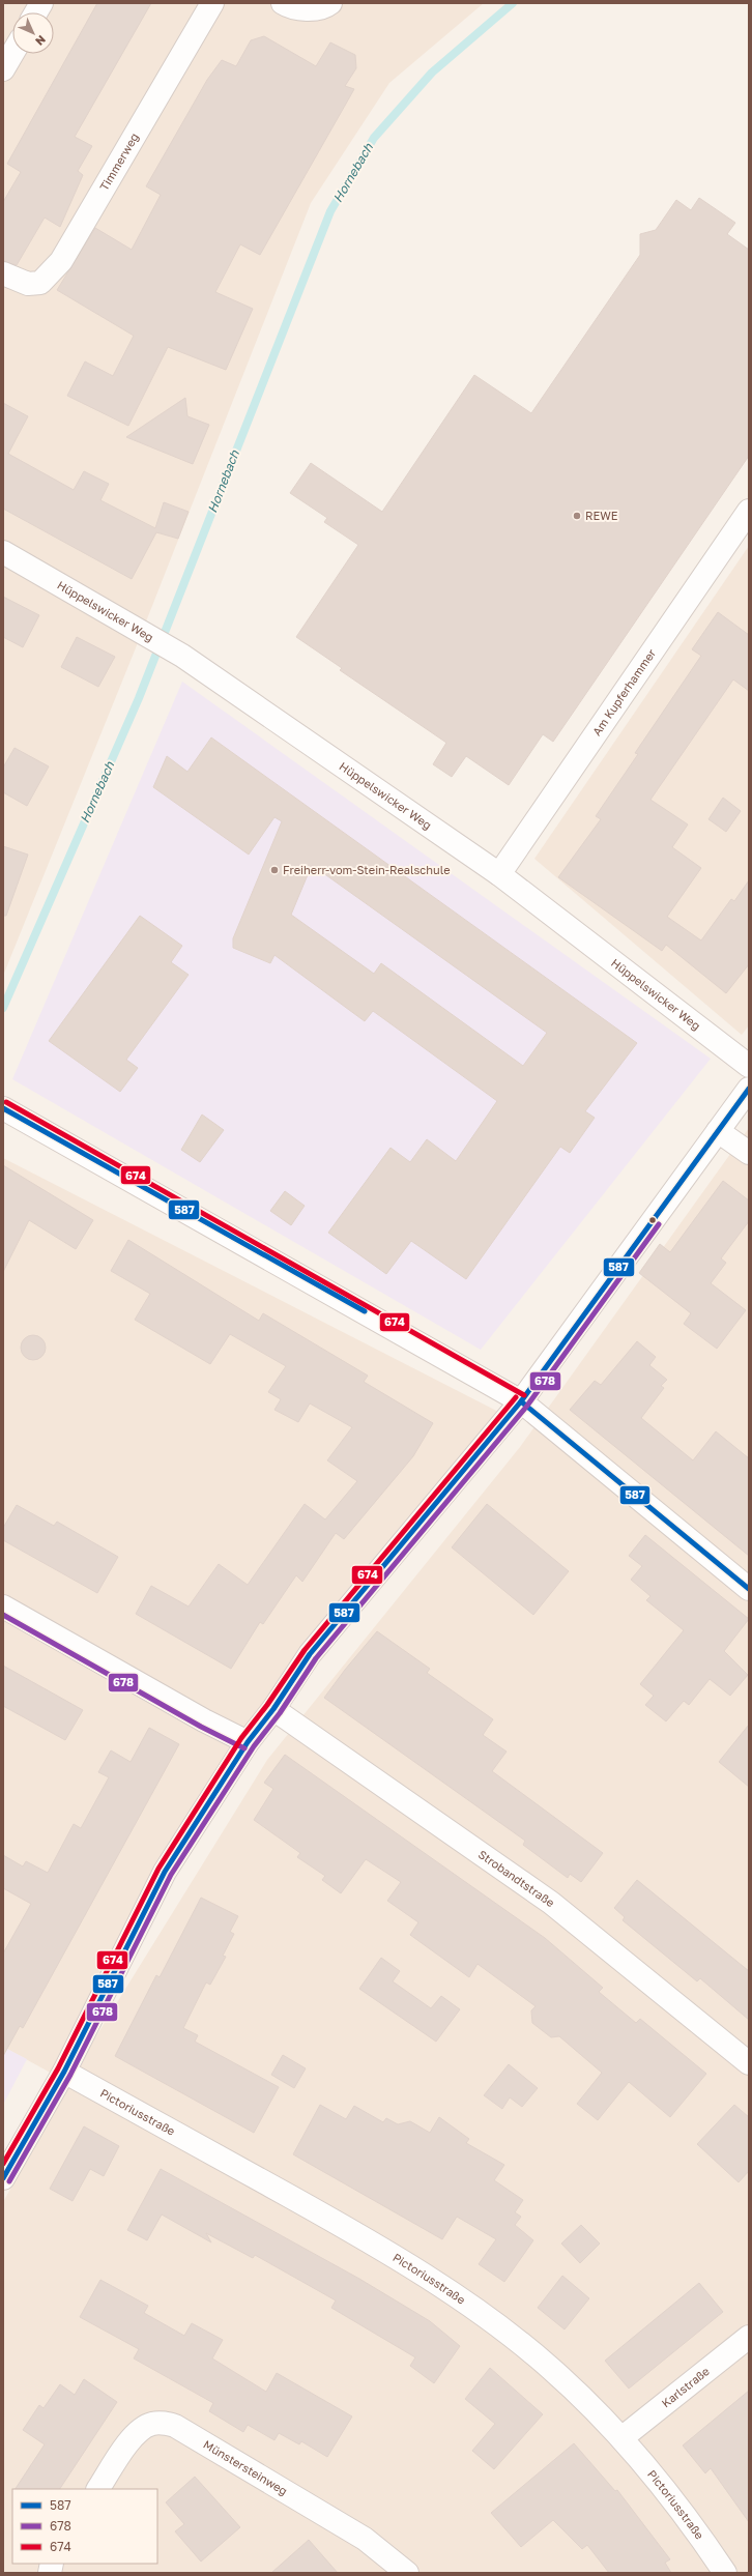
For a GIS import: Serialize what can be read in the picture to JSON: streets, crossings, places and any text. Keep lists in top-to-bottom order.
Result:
{
  "streets": {
    "street": [
      "Timmerweg",
      "Hüppelswicker Weg",
      "Am Kupferhammer",
      "Strobandtstraße",
      "Pictoriusstraße",
      "Karlstraße",
      "Münstersteinweg"
    ]
  },
  "crossings": [
    ["Hüppelswicker Weg", "Am Kupferhammer"],
    ["Pictoriusstraße", "Karlstraße"]
  ],
  "water": ["Hornebach"],
  "places": ["REWE", "Freiherr-vom-Stein-Realschule"],
  "lines": ["transit line 587", "transit line 674", "transit line 678"],
  "legend": ["587", "678", "674"],
  "north": "bottom right"
}
